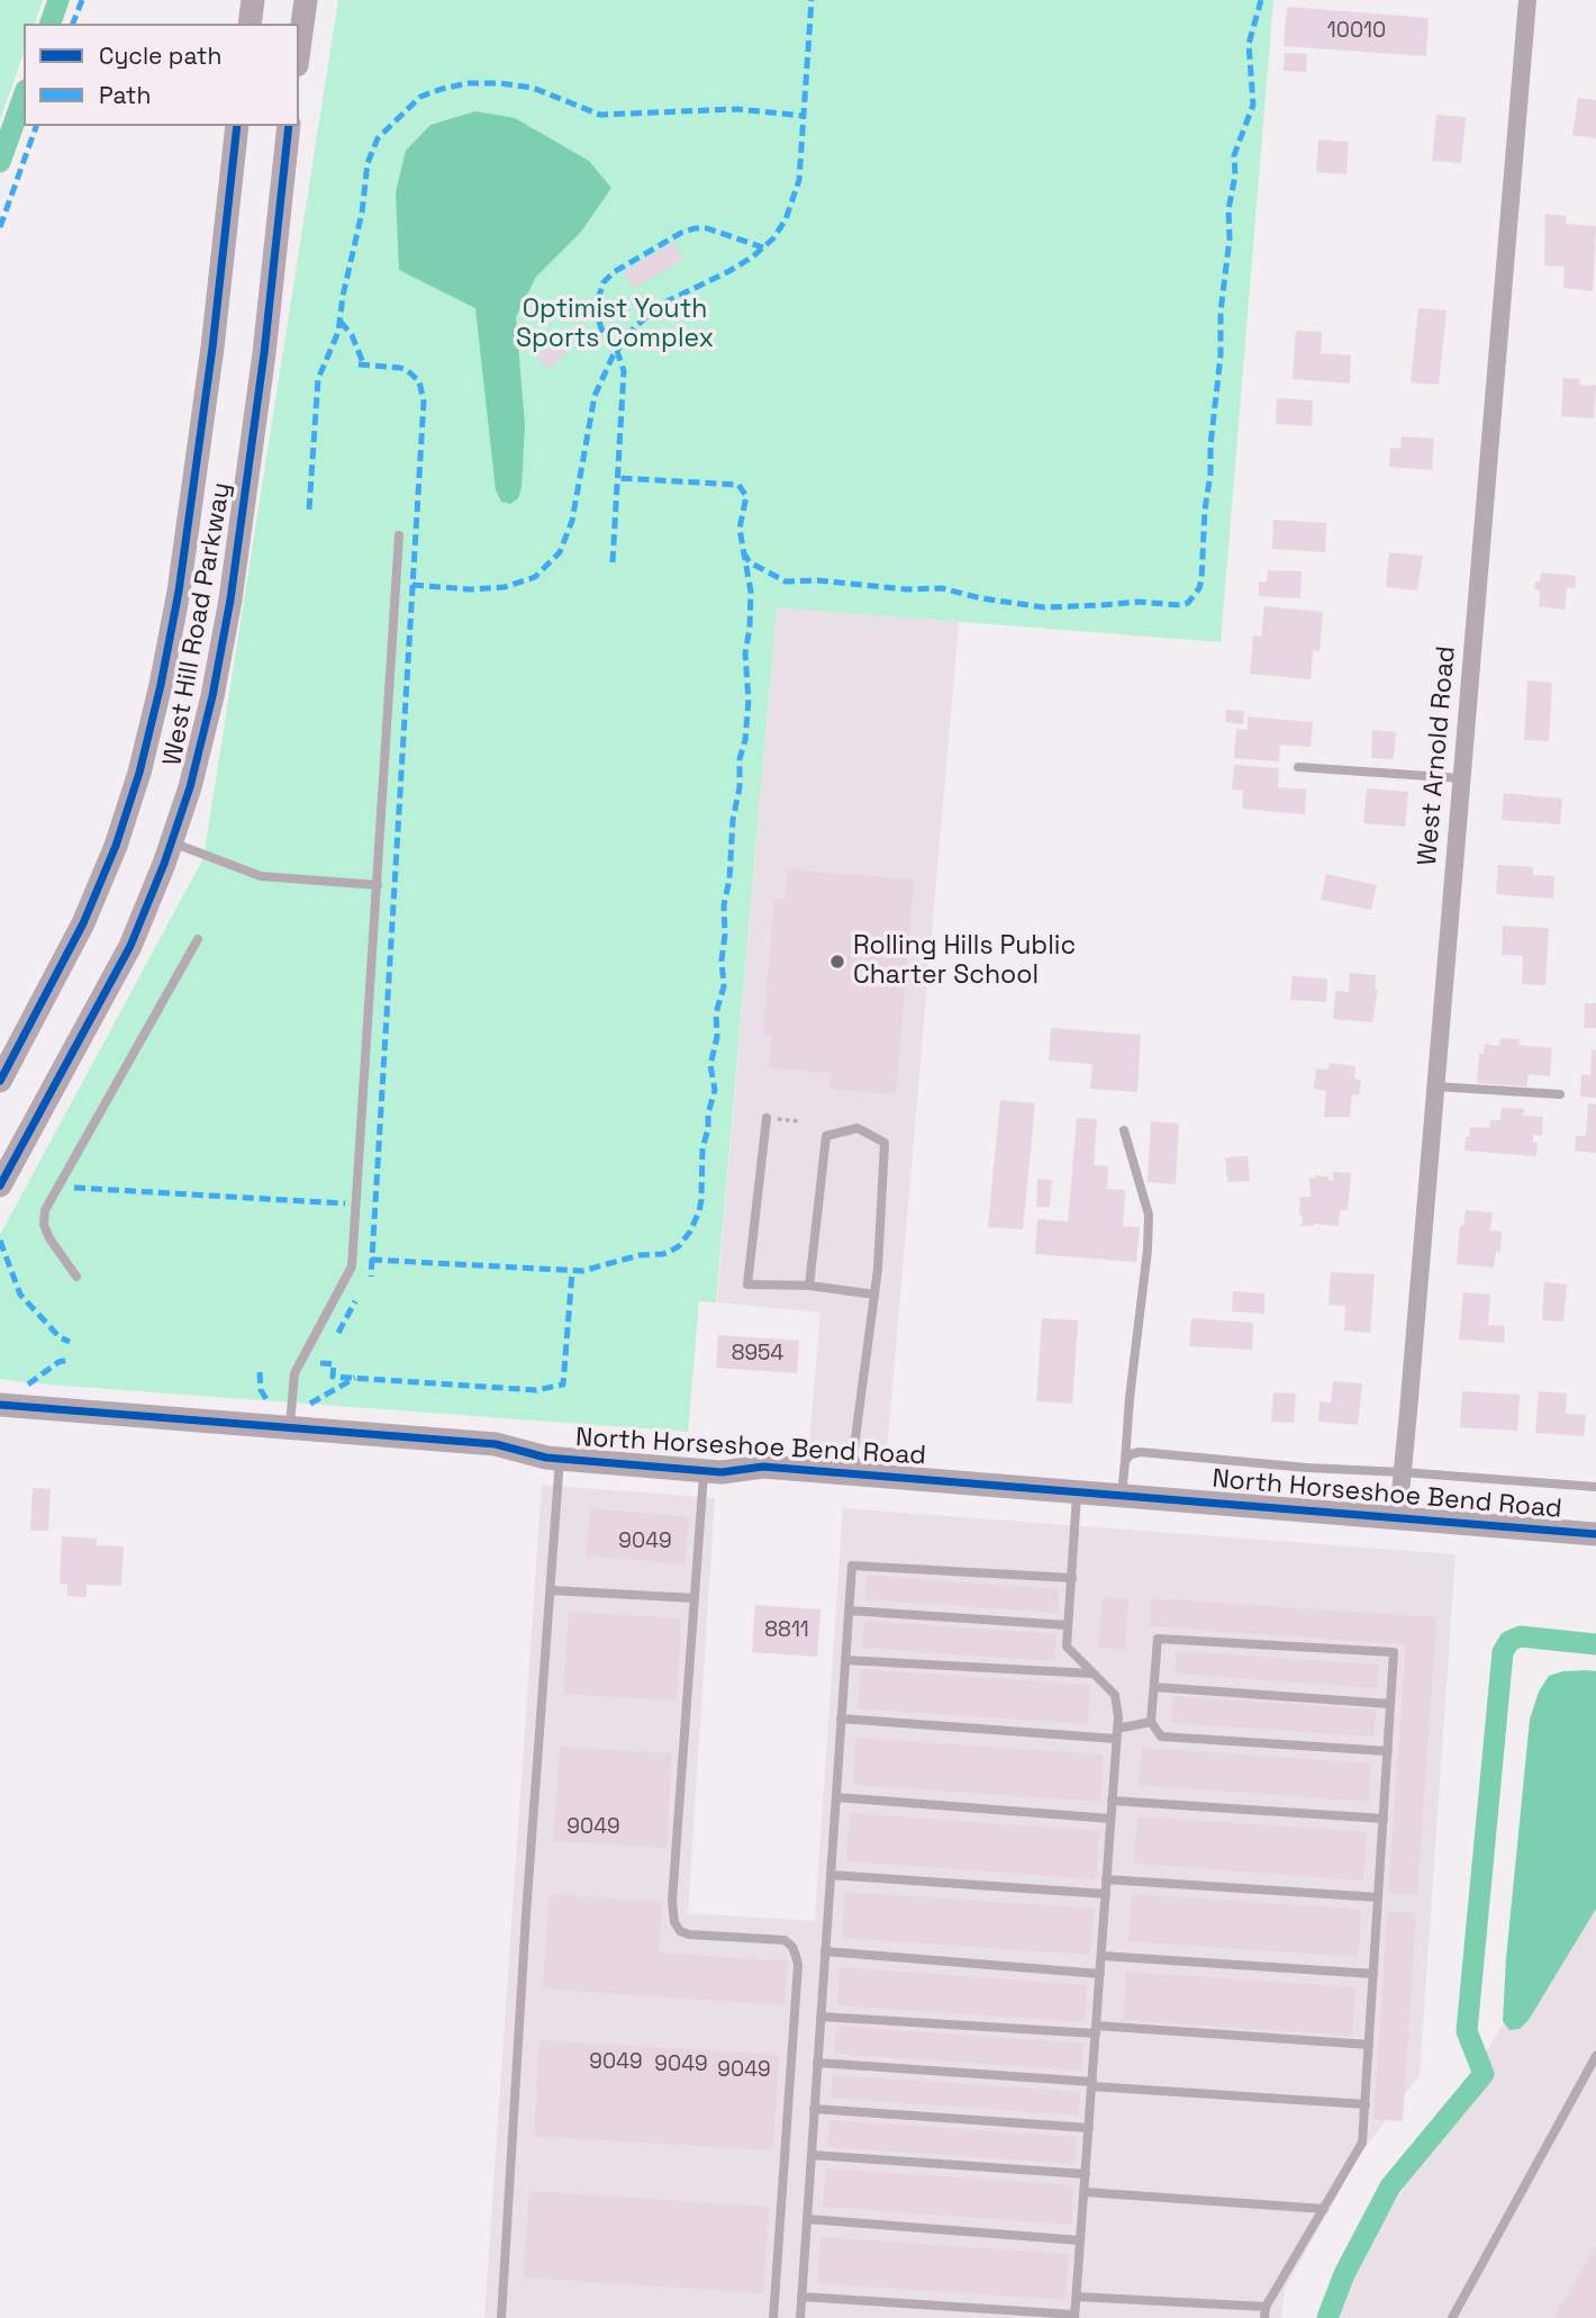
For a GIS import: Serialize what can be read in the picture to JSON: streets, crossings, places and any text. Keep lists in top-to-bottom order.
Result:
{
  "streets": {
    "street": ["West Hill Road Parkway", "West Arnold Road", "North Horseshoe Bend Road"]
  },
  "crossings": [
    ["West Arnold Road", "North Horseshoe Bend Road"]
  ],
  "parks": ["Optimist Youth Sports Complex"],
  "places": ["Rolling Hills Public Charter School"],
  "house_numbers": [
    "10010",
    "8954",
    "9049",
    "8811",
    "9049",
    "9049",
    "9049",
    "9049"
  ],
  "legend": ["Cycle path", "Path"]
}
